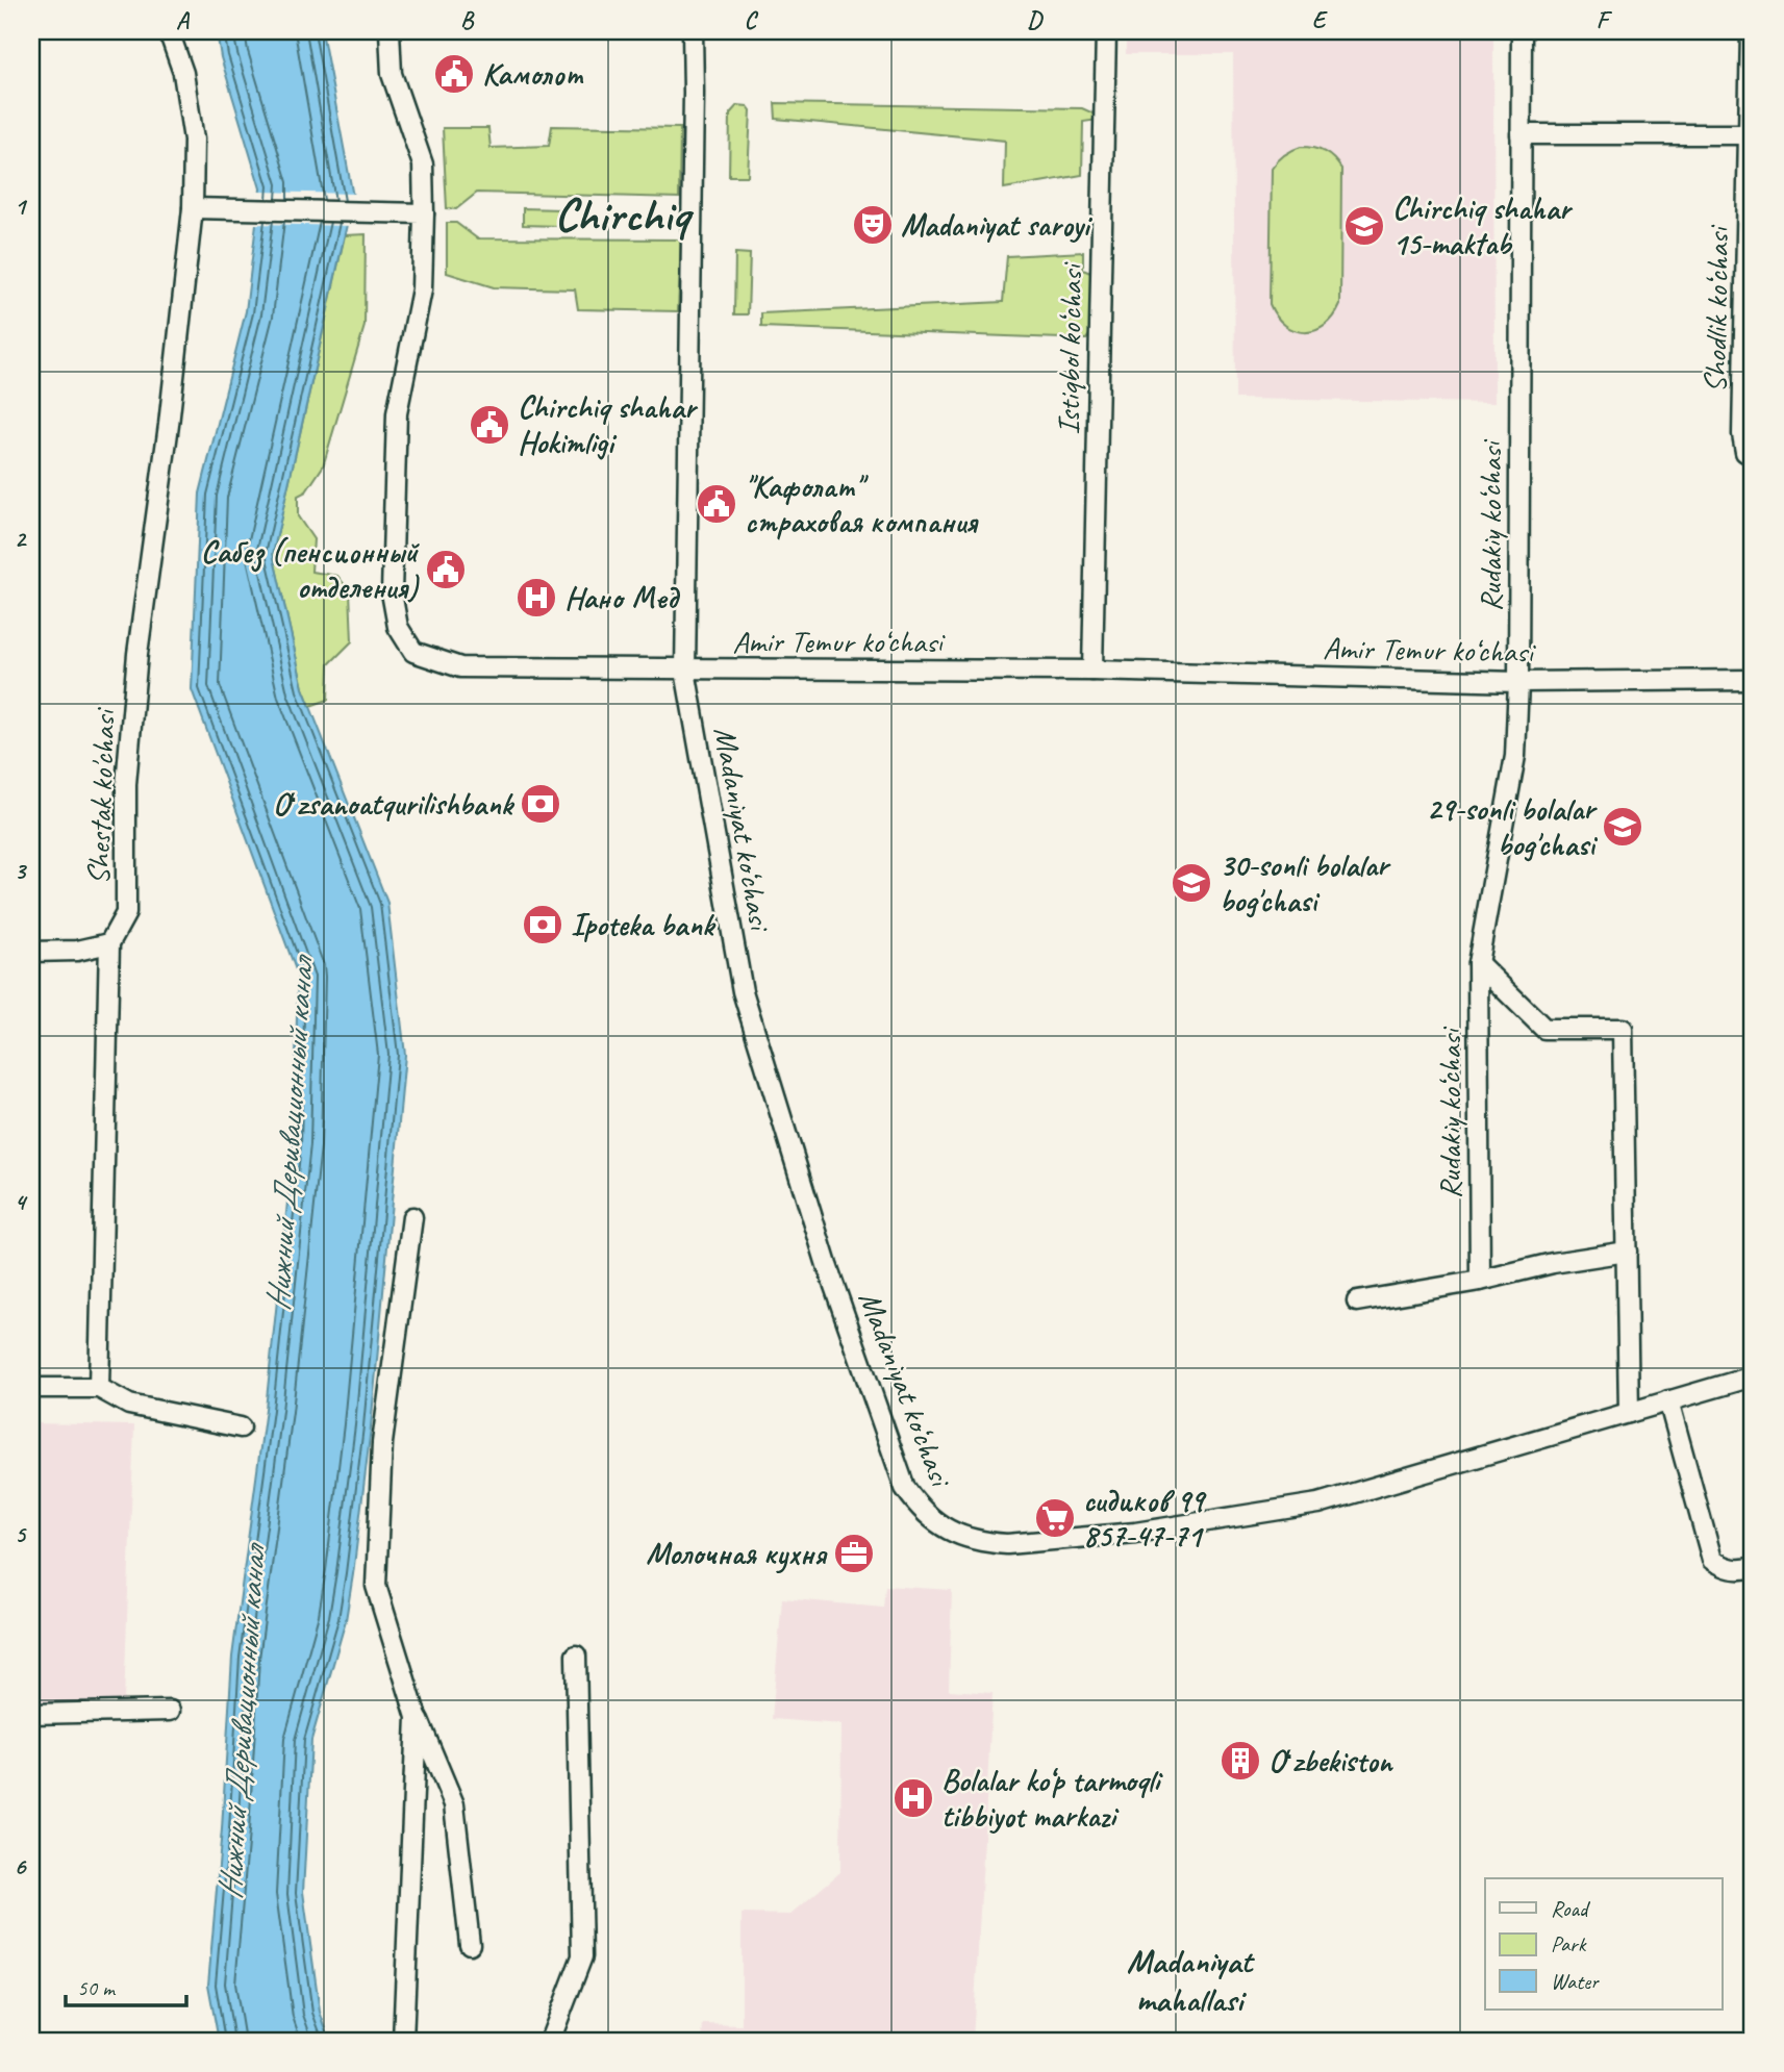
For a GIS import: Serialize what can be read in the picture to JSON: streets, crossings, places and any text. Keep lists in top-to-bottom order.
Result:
{
  "streets": {
    "street": [
      "Shodlik ko‘chasi",
      "Istiqbol ko‘chasi",
      "Rudakiy ko‘chasi",
      "Amir Temur ko‘chasi",
      "Shestak ko'chasi",
      "Madaniyat ko‘chasi"
    ]
  },
  "crossings": [
    ["Istiqbol ko‘chasi", "Amir Temur ko‘chasi"],
    ["Rudakiy ko‘chasi", "Amir Temur ko‘chasi"],
    ["Amir Temur ko‘chasi", "Madaniyat ko‘chasi"]
  ],
  "districts": ["Chirchiq", "Madaniyat mahallasi"],
  "water": ["Нижний Деривационный канал"],
  "places": {
    "public building": [
      "Камолот",
      "Chirchiq shahar Hokimligi",
      "\"Кафолат\" страховая компания",
      "Сабез (пенсионный отделения)"
    ],
    "theatre": ["Madaniyat saroyi"],
    "school or university": ["Chirchiq shahar 15-maktab", "29-sonli bolalar bog'chasi", "30-sonli bolalar bog'chasi"],
    "hospital": ["Нано Мед", "Bolalar ko‘p tarmoqli tibbiyot markazi"],
    "bank": ["Oʻzsanoatqurilishbank", "Ipoteka bank"],
    "supermarket": ["сидиков 99 857-47-71"],
    "office": ["Молочная кухня"],
    "building": ["Oʻzbekiston"]
  },
  "legend": ["Road", "Park", "Water"],
  "scale_bar": "50 m",
  "grid": {
    "columns": [
      "A",
      "B",
      "C",
      "D",
      "E",
      "F"
    ],
    "rows": [
      "1",
      "2",
      "3",
      "4",
      "5",
      "6"
    ]
  }
}
